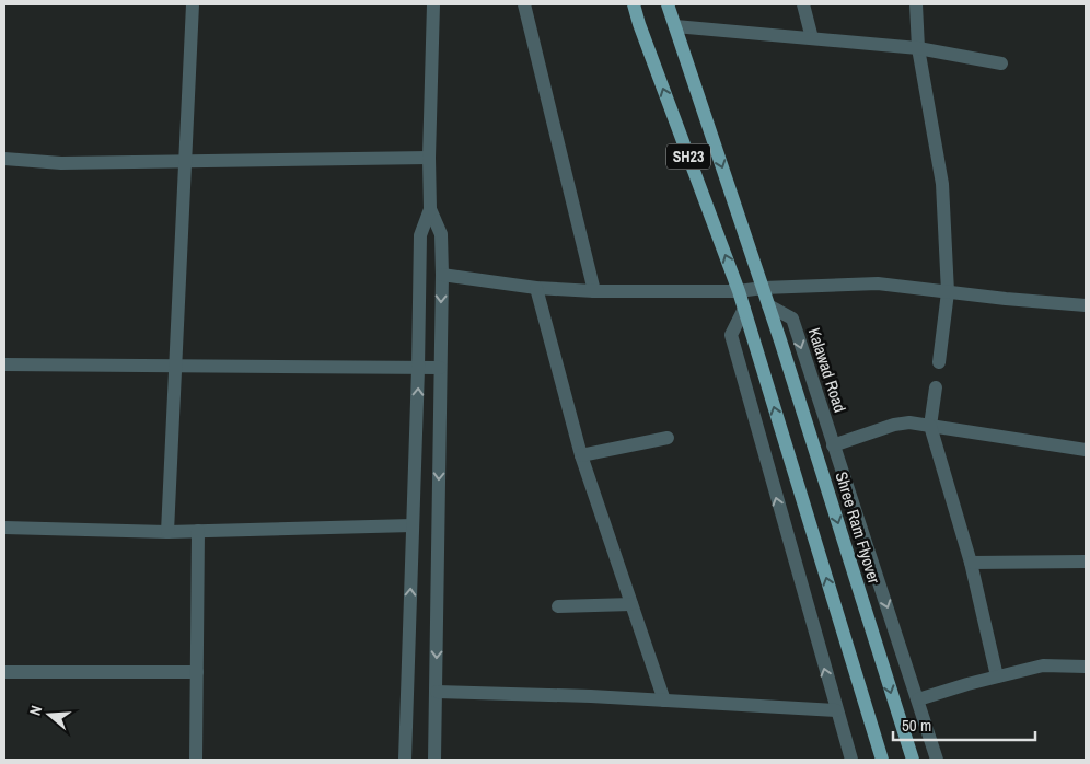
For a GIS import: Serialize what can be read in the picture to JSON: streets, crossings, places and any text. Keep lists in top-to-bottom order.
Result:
{
  "streets": {
    "main road": ["SH23", "Shree Ram Flyover"],
    "street": ["Kalawad Road"]
  },
  "crossings": [
    ["SH23", "Kalawad Road"],
    ["SH23", "Shree Ram Flyover"],
    ["Kalawad Road", "Shree Ram Flyover"]
  ],
  "scale_bar": "50 m",
  "north": "left"
}
